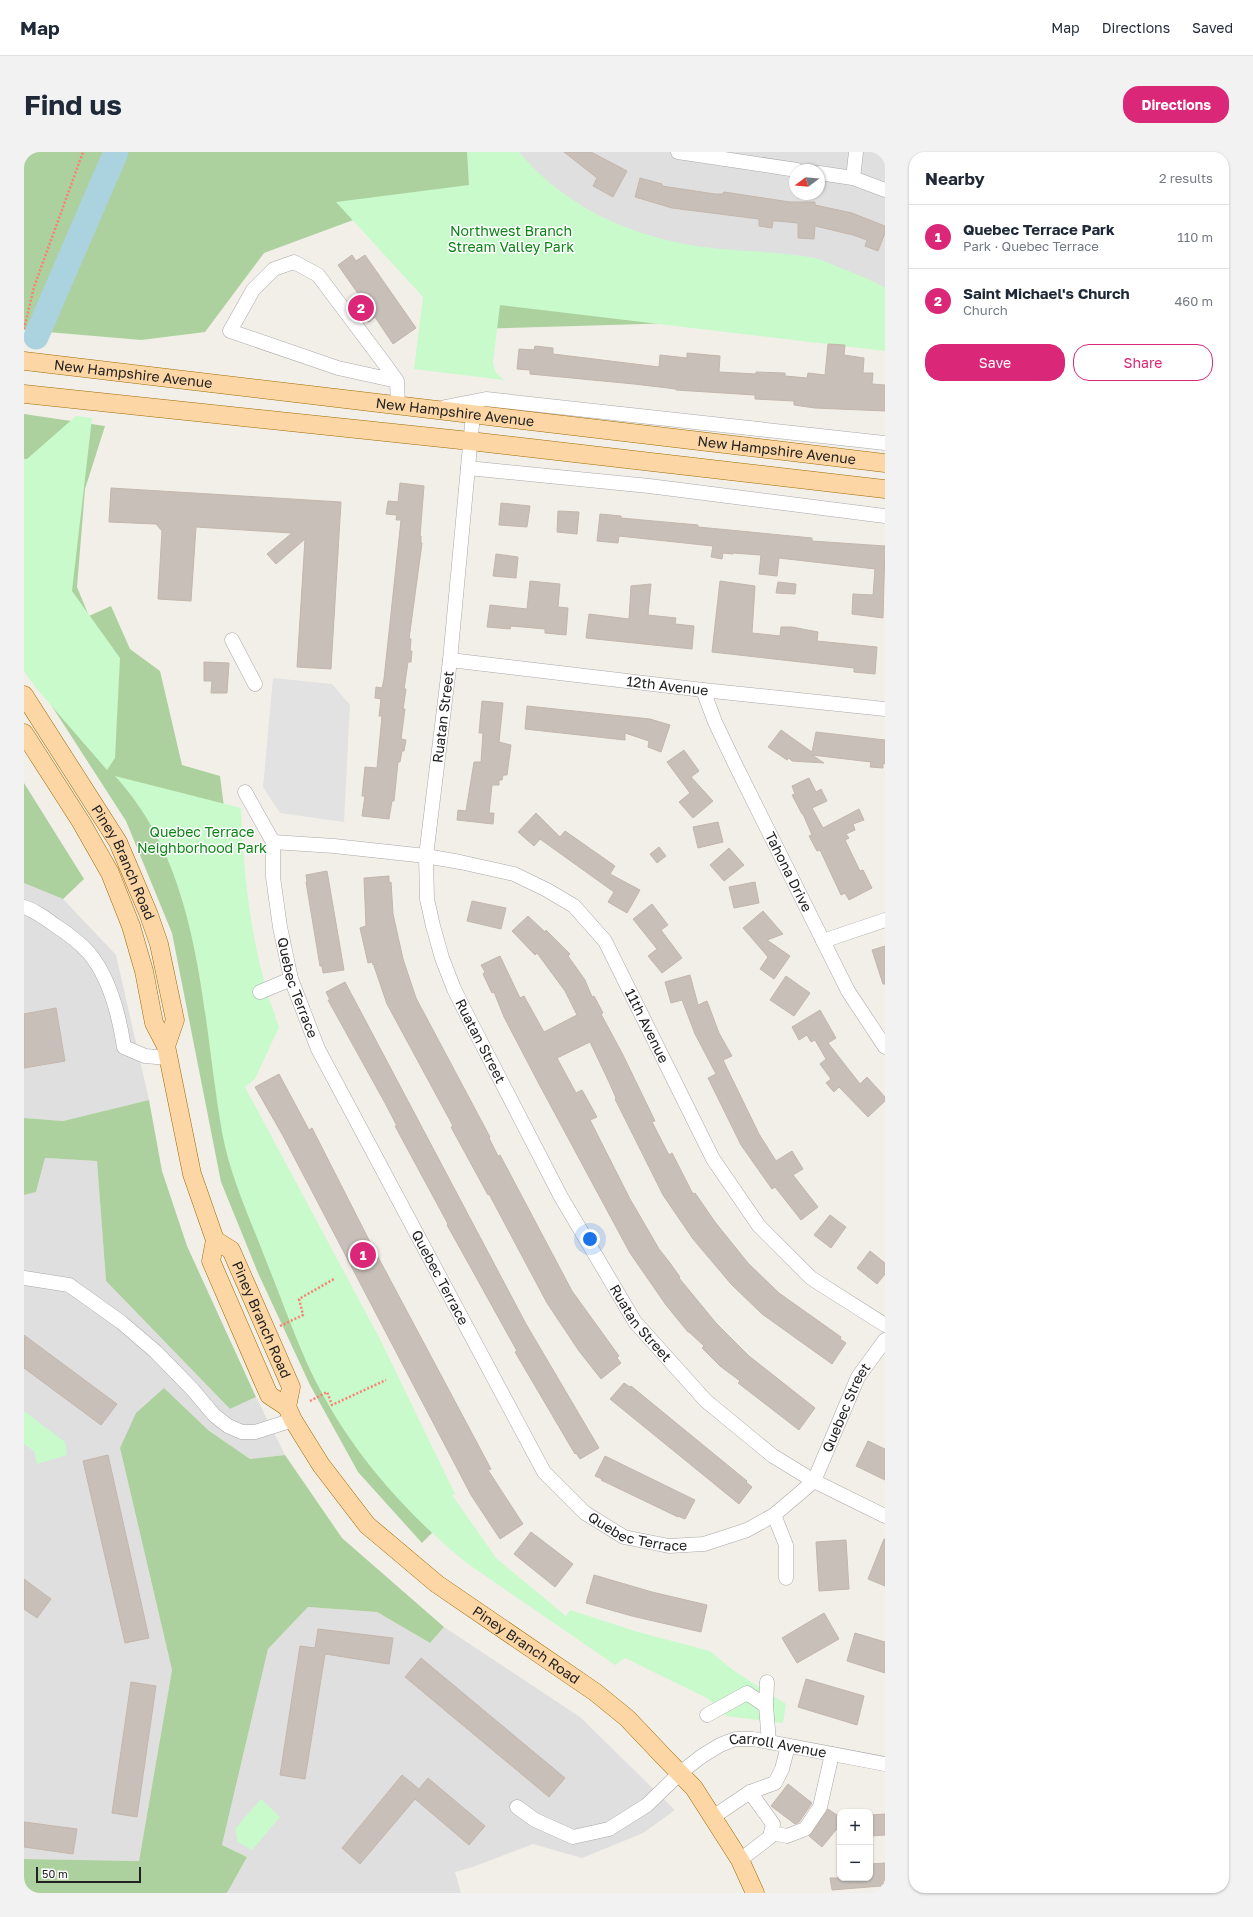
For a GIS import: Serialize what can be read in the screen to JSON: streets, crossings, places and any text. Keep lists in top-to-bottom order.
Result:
{
  "streets": {
    "main road": ["New Hampshire Avenue", "Piney Branch Road"],
    "street": [
      "12th Avenue",
      "Ruatan Street",
      "Tahona Drive",
      "Quebec Terrace",
      "11th Avenue",
      "Quebec Street",
      "Carroll Avenue"
    ]
  },
  "crossings": [
    ["New Hampshire Avenue", "Ruatan Street"],
    ["12th Avenue", "Ruatan Street"],
    ["12th Avenue", "Tahona Drive"],
    ["Ruatan Street", "Quebec Terrace"],
    ["Ruatan Street", "11th Avenue"],
    ["Ruatan Street", "Quebec Street"],
    ["Piney Branch Road", "Carroll Avenue"],
    ["Quebec Terrace", "11th Avenue"],
    ["Quebec Terrace", "Quebec Street"]
  ],
  "parks": ["Northwest Branch Stream Valley Park", "Quebec Terrace Neighborhood Park"],
  "scale_bar": "50 m",
  "north": "left",
  "page": {
    "header": "Map",
    "nav": ["Map", "Directions", "Saved"],
    "buttons": [
      "Directions",
      ["Save", "Share"]
    ],
    "title": "Find us",
    "heading": ["Nearby", "2 results"],
    "list": [
      {
        "mark": "1",
        "name": "Quebec Terrace Park",
        "note": "Park · Quebec Terrace",
        "value": "110 m"
      },
      {
        "mark": "2",
        "name": "Saint Michael's Church",
        "note": "Church",
        "value": "460 m"
      }
    ],
    "pins": ["2", "1"],
    "map_buttons": ["+", "−"],
    "scale": "50 m"
  }
}
